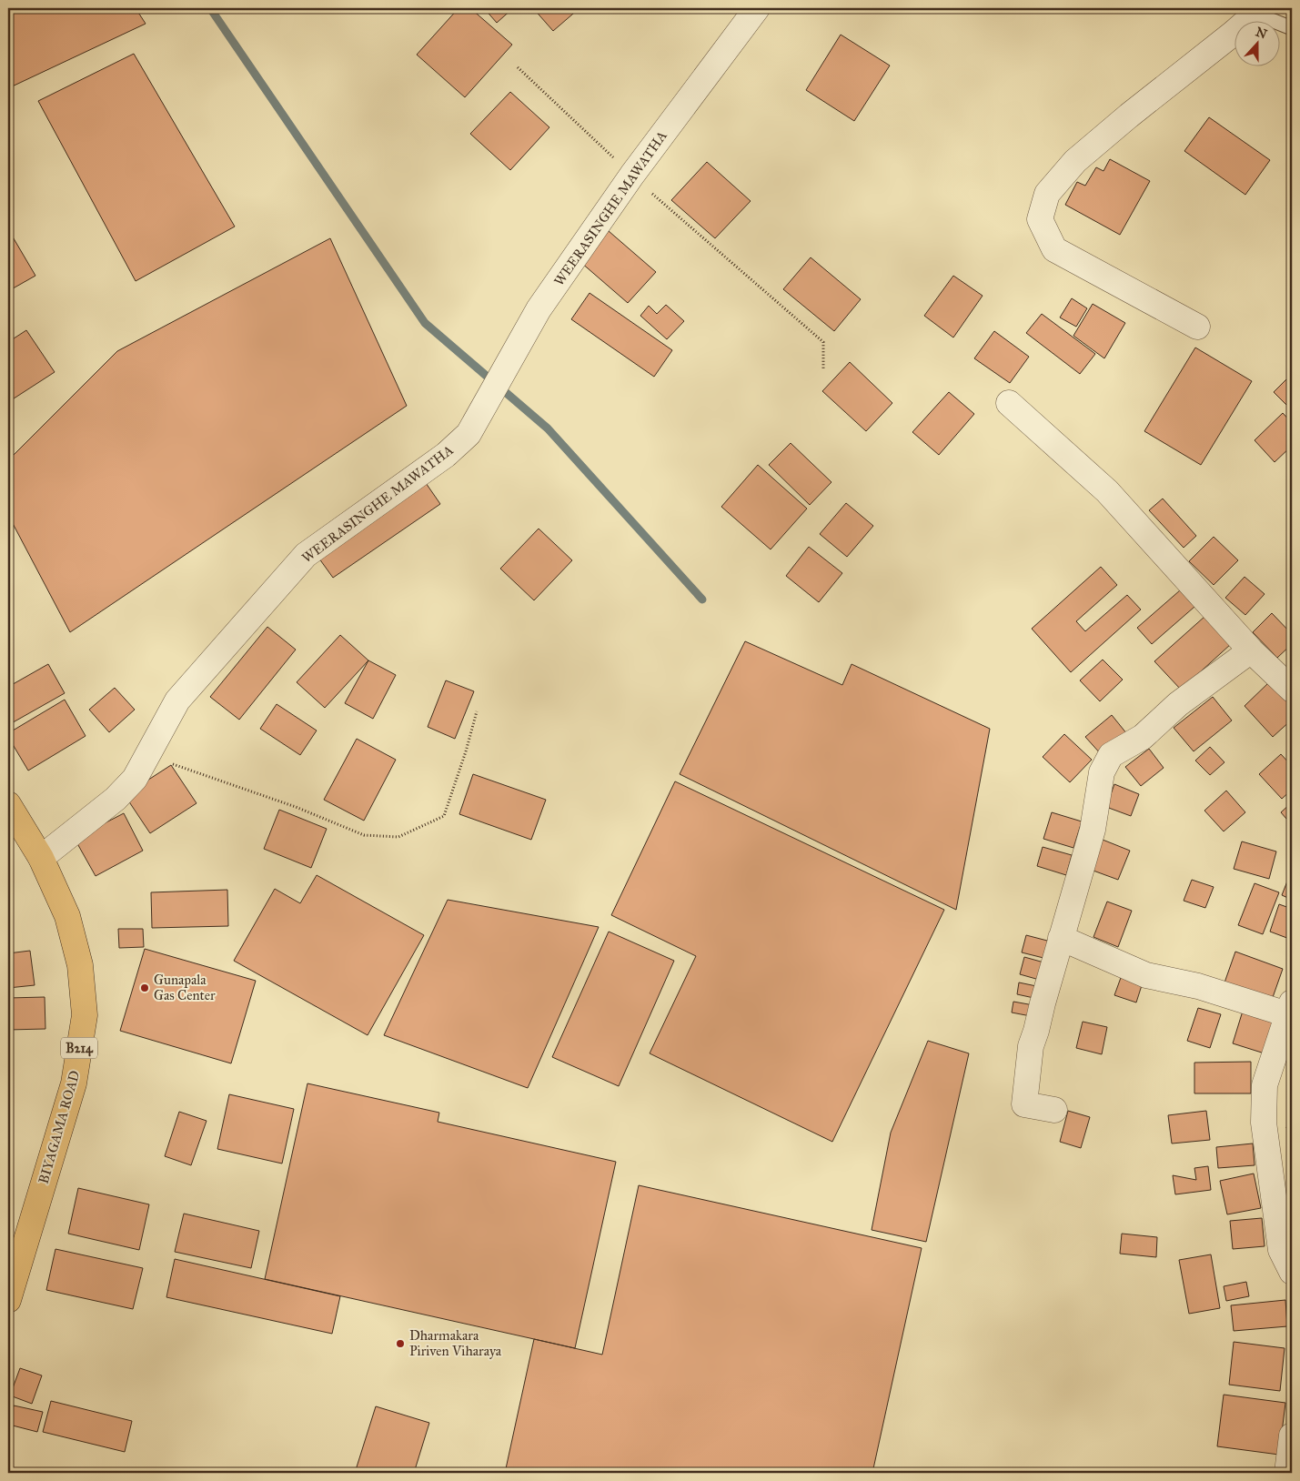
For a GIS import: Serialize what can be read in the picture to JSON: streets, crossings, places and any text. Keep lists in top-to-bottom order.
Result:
{
  "streets": {
    "main road": ["B214", "BIYAGAMA ROAD"],
    "street": ["WEERASINGHE MAWATHA"]
  },
  "crossings": [
    ["WEERASINGHE MAWATHA", "BIYAGAMA ROAD"]
  ],
  "places": ["Gunapala Gas Center", "Dharmakara Piriven Viharaya"],
  "north": "top"
}
